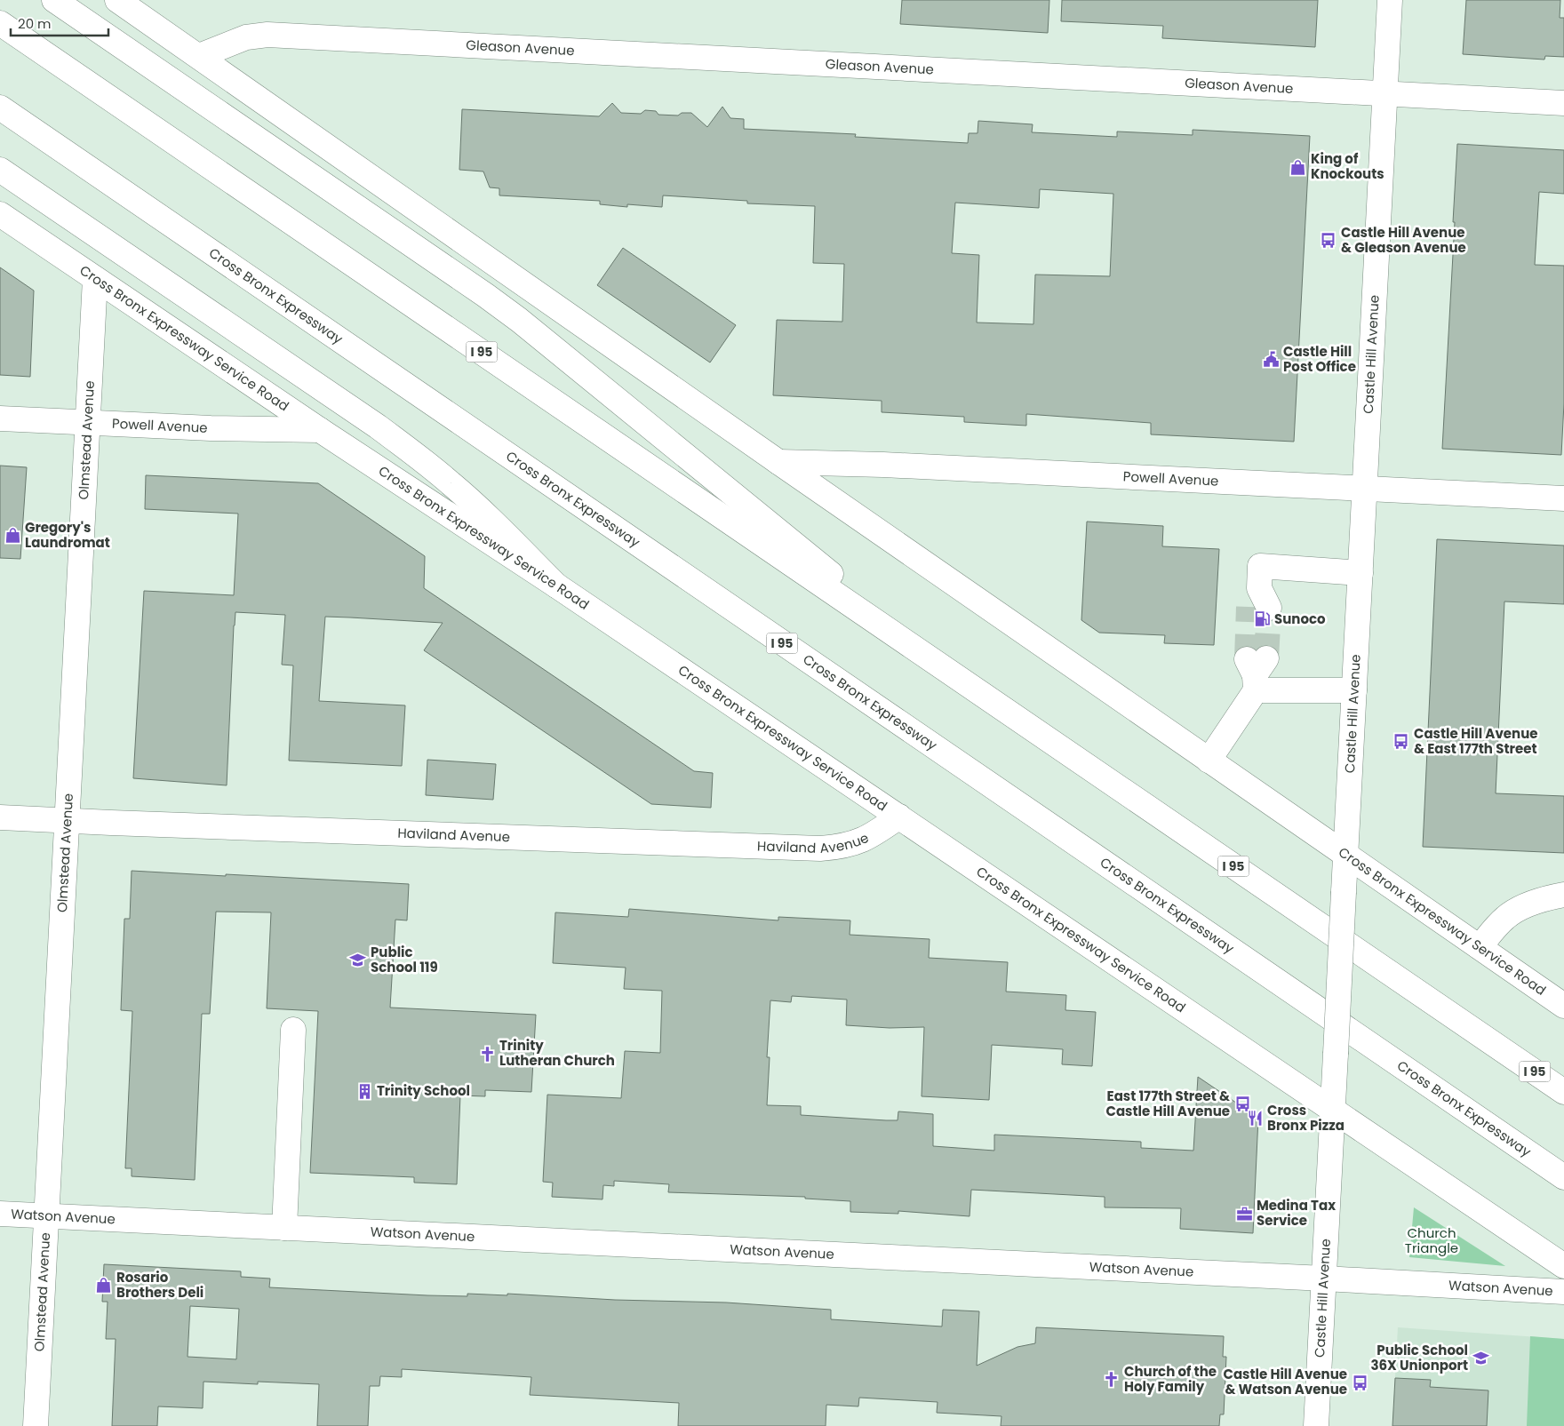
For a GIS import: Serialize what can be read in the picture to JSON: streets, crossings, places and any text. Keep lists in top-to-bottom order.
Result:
{
  "streets": {
    "main road": [
      "Gleason Avenue",
      "Cross Bronx Expressway",
      "Cross Bronx Expressway Service Road",
      "I 95",
      "Castle Hill Avenue",
      "Powell Avenue",
      "Olmstead Avenue",
      "Haviland Avenue",
      "Watson Avenue"
    ]
  },
  "crossings": [
    ["Gleason Avenue", "Cross Bronx Expressway Service Road"],
    ["Gleason Avenue", "Castle Hill Avenue"],
    ["Cross Bronx Expressway Service Road", "Castle Hill Avenue"],
    ["Cross Bronx Expressway Service Road", "Powell Avenue"],
    ["Cross Bronx Expressway Service Road", "Olmstead Avenue"],
    ["Cross Bronx Expressway Service Road", "Haviland Avenue"],
    ["Castle Hill Avenue", "Powell Avenue"],
    ["Castle Hill Avenue", "Watson Avenue"],
    ["Powell Avenue", "Olmstead Avenue"],
    ["Olmstead Avenue", "Haviland Avenue"],
    ["Olmstead Avenue", "Watson Avenue"]
  ],
  "parks": ["Church Triangle"],
  "places": {
    "shop": ["King of Knockouts", "Gregory's Laundromat", "Rosario Brothers Deli"],
    "bus stop": [
      "Castle Hill Avenue & Gleason Avenue",
      "Castle Hill Avenue & East 177th Street",
      "East 177th Street & Castle Hill Avenue",
      "Castle Hill Avenue & Watson Avenue"
    ],
    "public building": ["Castle Hill Post Office"],
    "fuel station": ["Sunoco"],
    "school or university": ["Public School 119", "Public School 36X Unionport"],
    "church": ["Trinity Lutheran Church", "Church of the Holy Family"],
    "building": ["Trinity School"],
    "restaurant": ["Cross Bronx Pizza"],
    "office": ["Medina Tax Service"]
  },
  "scale_bar": "20 m"
}
